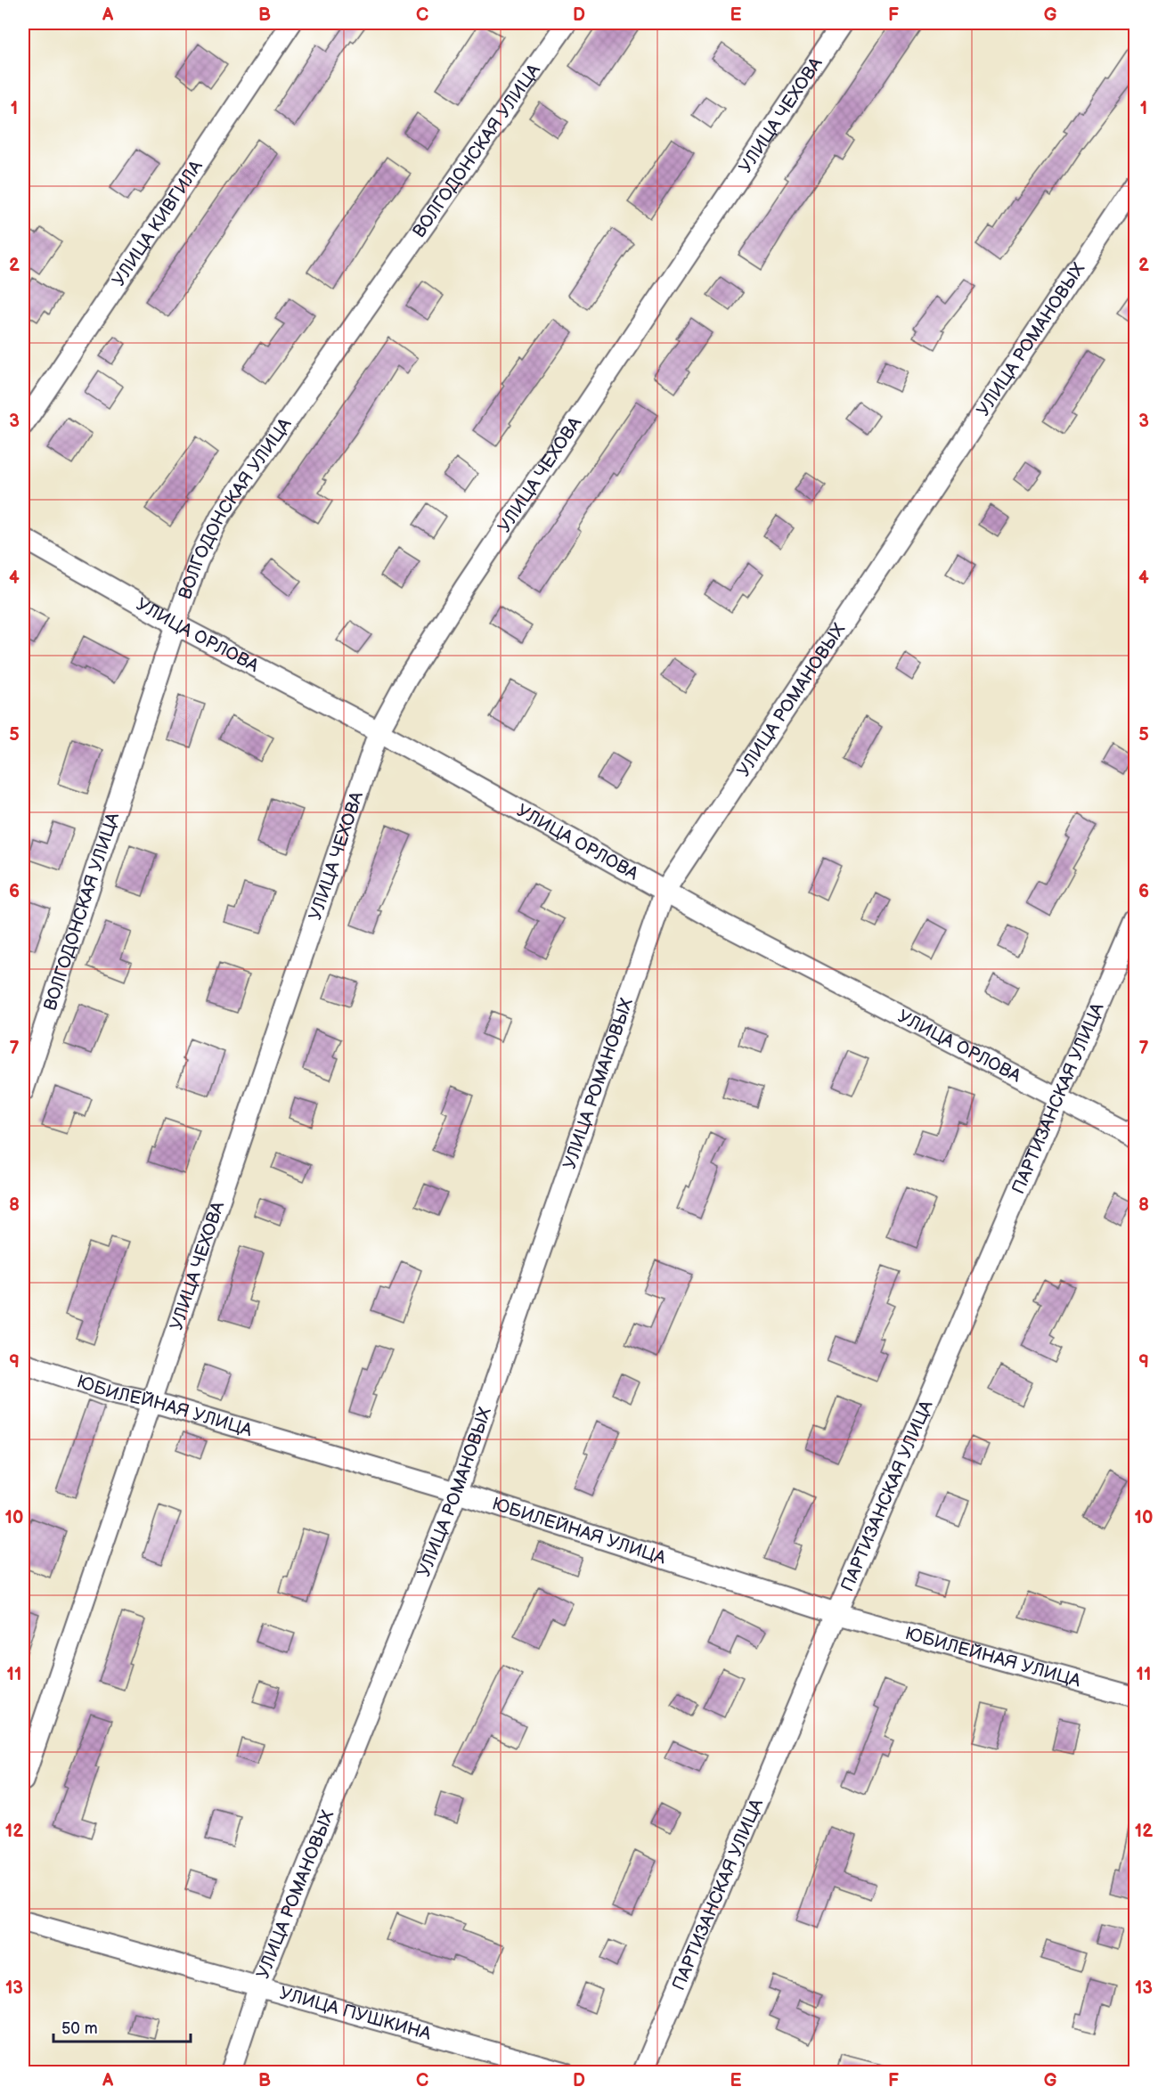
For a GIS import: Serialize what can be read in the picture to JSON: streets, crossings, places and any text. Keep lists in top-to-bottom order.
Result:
{
  "streets": {
    "street": [
      "УЛИЦА ЧЕХОВА",
      "ВОЛГОДОНСКАЯ УЛИЦА",
      "УЛИЦА КИВГИЛА",
      "УЛИЦА РОМАНОВЫХ",
      "УЛИЦА ОРЛОВА",
      "ПАРТИЗАНСКАЯ УЛИЦА",
      "ЮБИЛЕЙНАЯ УЛИЦА",
      "УЛИЦА ПУШКИНА"
    ]
  },
  "crossings": [
    ["УЛИЦА ЧЕХОВА", "УЛИЦА ОРЛОВА"],
    ["УЛИЦА ЧЕХОВА", "ЮБИЛЕЙНАЯ УЛИЦА"],
    ["ВОЛГОДОНСКАЯ УЛИЦА", "УЛИЦА ОРЛОВА"],
    ["УЛИЦА РОМАНОВЫХ", "УЛИЦА ОРЛОВА"],
    ["УЛИЦА РОМАНОВЫХ", "ЮБИЛЕЙНАЯ УЛИЦА"],
    ["УЛИЦА РОМАНОВЫХ", "УЛИЦА ПУШКИНА"],
    ["УЛИЦА ОРЛОВА", "ПАРТИЗАНСКАЯ УЛИЦА"],
    ["ПАРТИЗАНСКАЯ УЛИЦА", "ЮБИЛЕЙНАЯ УЛИЦА"]
  ],
  "scale_bar": "50 m",
  "grid": {
    "columns": [
      "A",
      "B",
      "C",
      "D",
      "E",
      "F",
      "G"
    ],
    "rows": [
      "1",
      "2",
      "3",
      "4",
      "5",
      "6",
      "7",
      "8",
      "9",
      "10",
      "11",
      "12",
      "13"
    ]
  }
}
